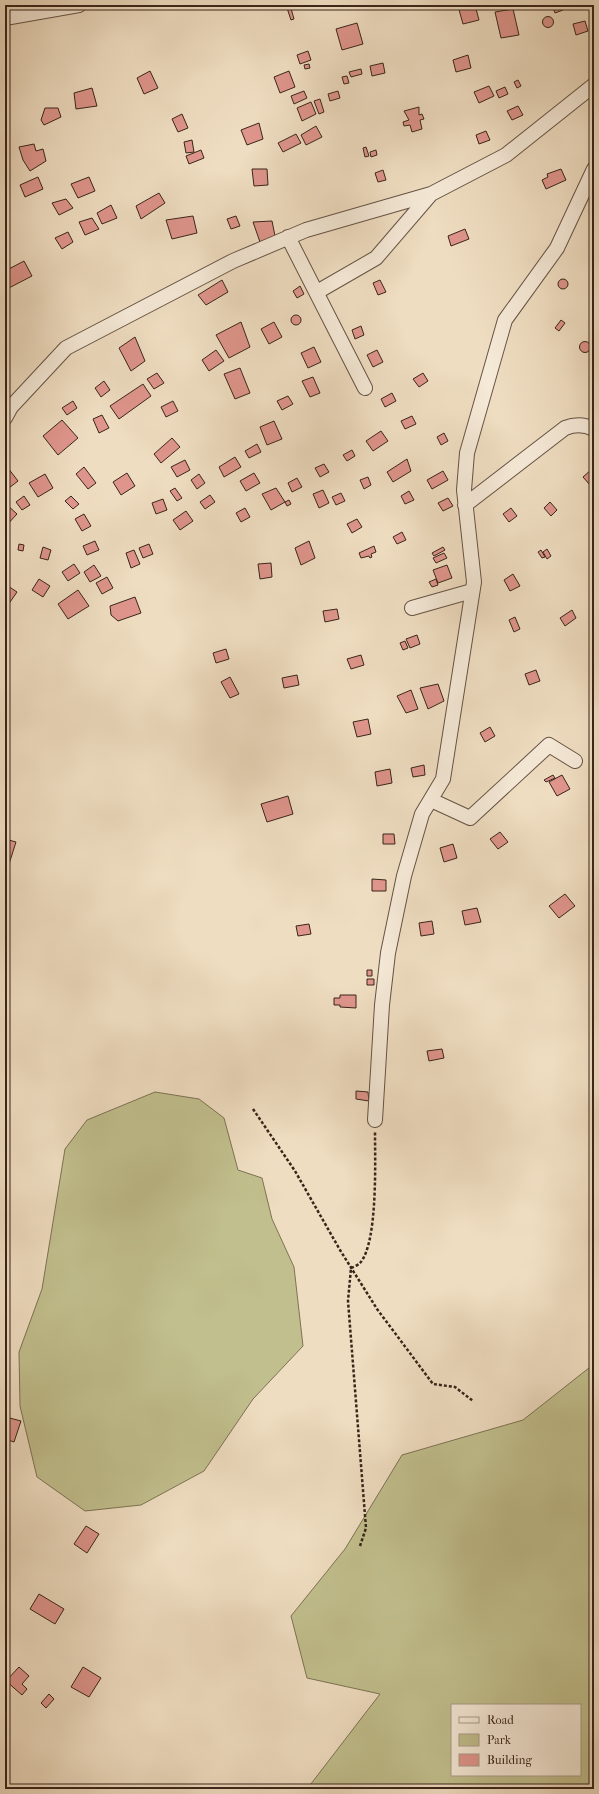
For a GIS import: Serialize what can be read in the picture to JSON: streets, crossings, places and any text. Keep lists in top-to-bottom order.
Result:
{
  "legend": ["Road", "Park", "Building"]
}
